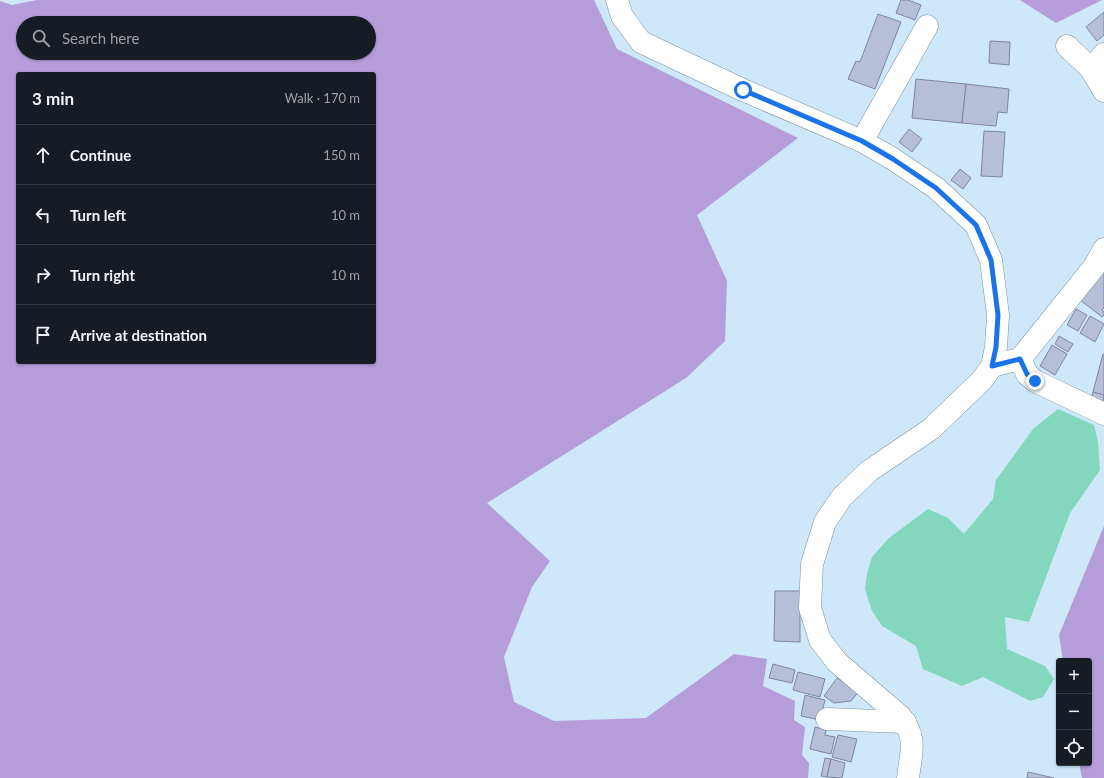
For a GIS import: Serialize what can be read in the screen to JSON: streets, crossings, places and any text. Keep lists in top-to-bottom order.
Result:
{
  "page": {
    "search": "Search here",
    "heading": ["3 min", "Walk · 170 m"],
    "list": [
      ["Continue", "150 m"],
      ["Turn left", "10 m"],
      ["Turn right", "10 m"],
      "Arrive at destination"
    ],
    "map_buttons": ["+", "−"]
  }
}
